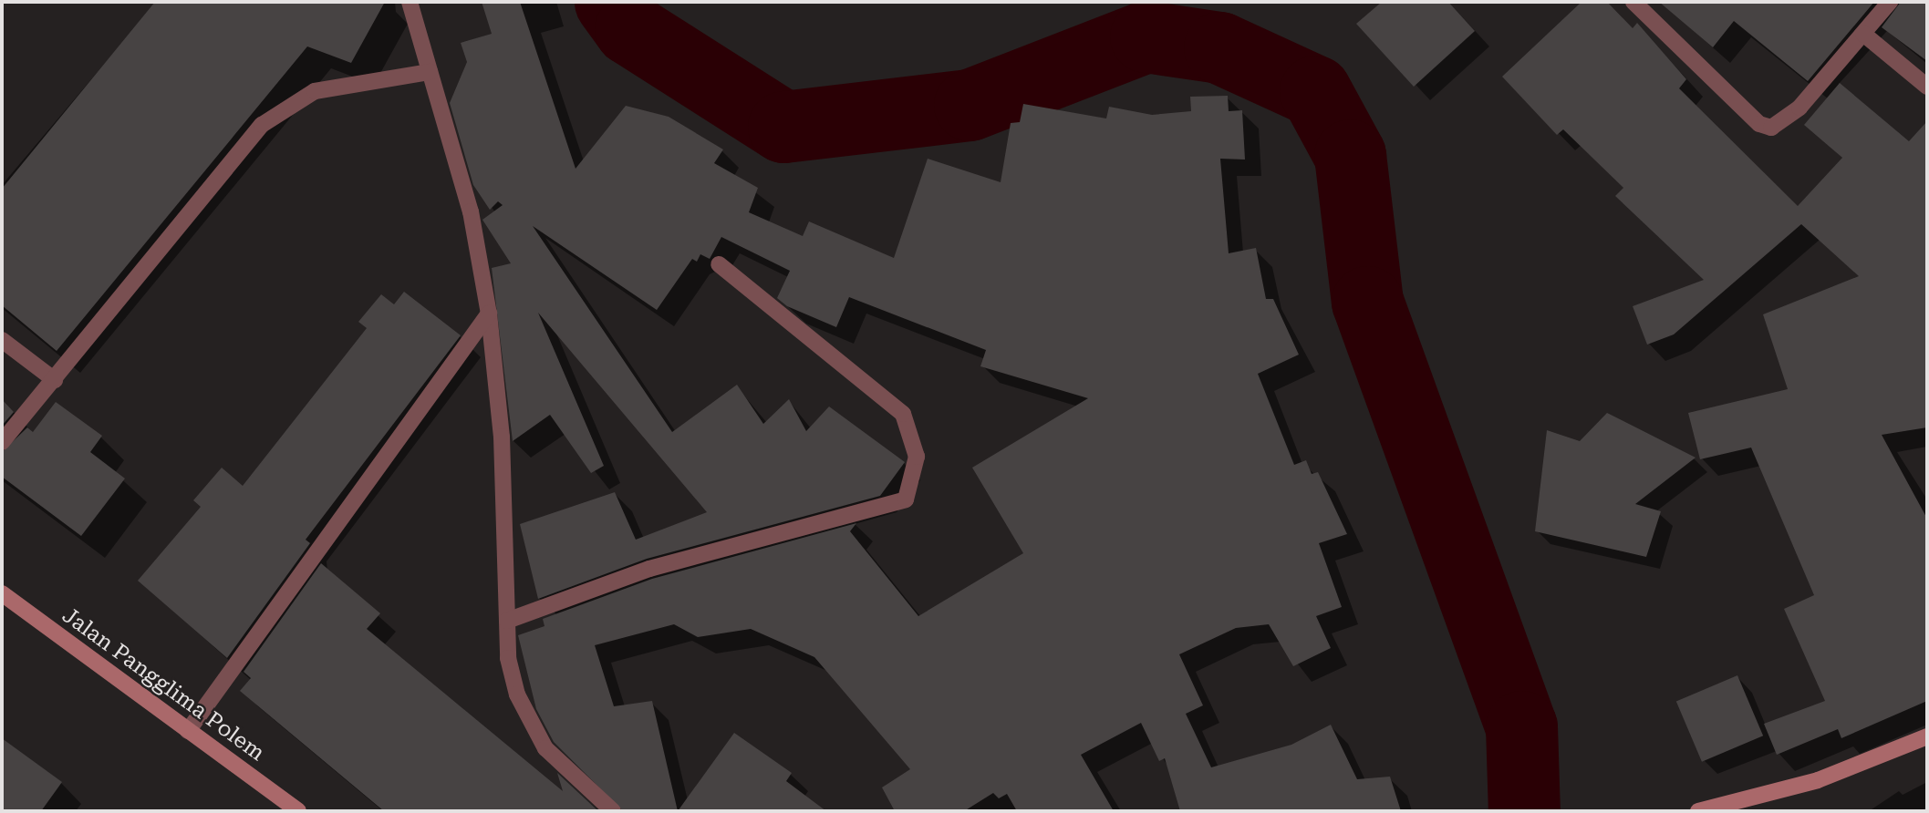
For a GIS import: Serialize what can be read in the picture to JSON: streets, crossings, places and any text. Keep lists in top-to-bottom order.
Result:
{
  "streets": {
    "street": ["Jalan Pangglima Polem"]
  }
}
